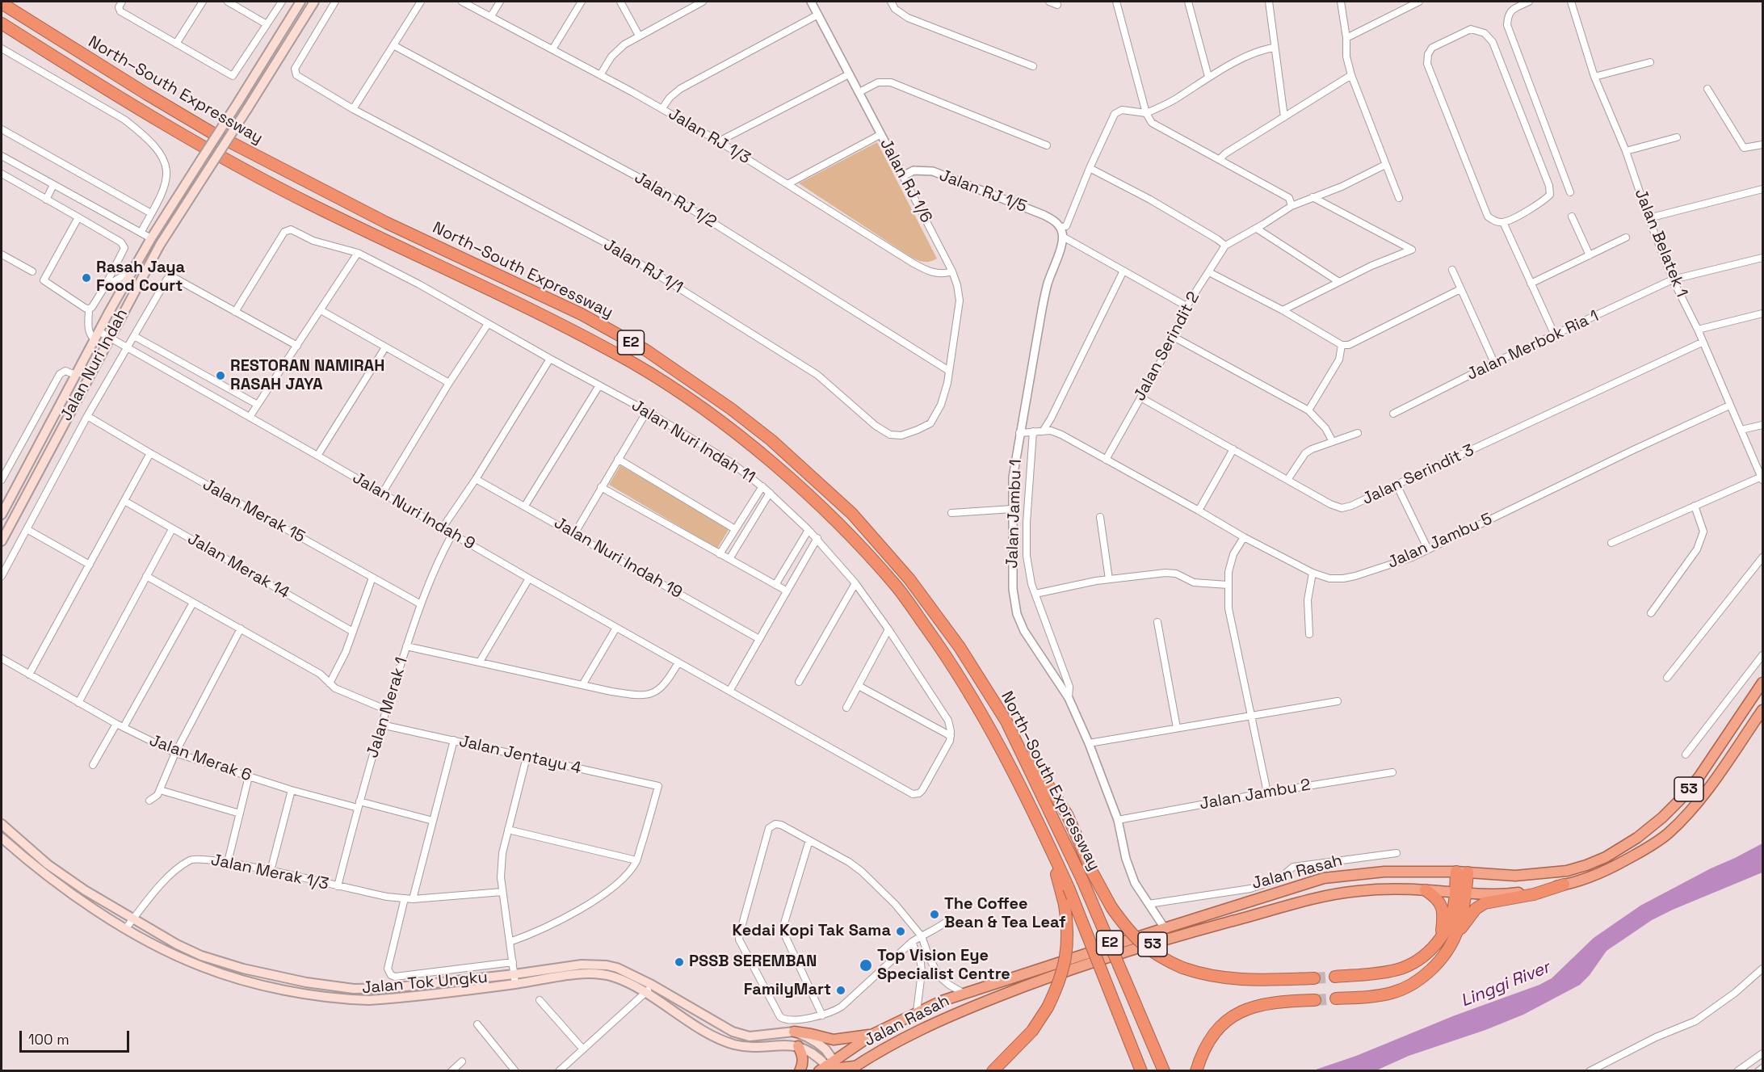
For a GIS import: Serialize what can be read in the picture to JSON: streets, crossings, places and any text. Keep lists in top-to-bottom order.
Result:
{
  "streets": {
    "highway": [
      "North–South Expressway",
      "E2",
      "53",
      "Jalan Rasah"
    ],
    "main road": ["Jalan Nuri Indah", "Jalan Tok Ungku"],
    "street": [
      "Jalan RJ 1/3",
      "Jalan RJ 1/6",
      "Jalan RJ 1/5",
      "Jalan RJ 1/2",
      "Jalan Belatek 1",
      "Jalan RJ 1/1",
      "Jalan Merbok Ria 1",
      "Jalan Serindit 2",
      "Jalan Nuri Indah 11",
      "Jalan Serindit 3",
      "Jalan Merak 15",
      "Jalan Nuri Indah 9",
      "Jalan Jambu 1",
      "Jalan Jambu 5",
      "Jalan Nuri Indah 19",
      "Jalan Merak 14",
      "Jalan Merak 1",
      "Jalan Jentayu 4",
      "Jalan Merak 6",
      "Jalan Jambu 2",
      "Jalan Merak 1/3"
    ]
  },
  "crossings": [
    ["Jalan RJ 1/3", "Jalan RJ 1/6"],
    ["Jalan RJ 1/6", "Jalan RJ 1/5"],
    ["Jalan RJ 1/6", "Jalan RJ 1/2"],
    ["Jalan RJ 1/6", "Jalan RJ 1/1"],
    ["Jalan RJ 1/2", "Jalan RJ 1/1"],
    ["Jalan Belatek 1", "Jalan Merbok Ria 1"],
    ["Jalan Belatek 1", "Jalan Serindit 3"],
    ["Jalan Belatek 1", "Jalan Jambu 5"],
    ["Jalan Serindit 2", "Jalan Serindit 3"],
    ["Jalan Serindit 2", "Jalan Jambu 5"],
    ["Jalan Nuri Indah", "Jalan Nuri Indah 9"],
    ["Jalan Nuri Indah 11", "Jalan Nuri Indah 9"],
    ["Jalan Merak 15", "Jalan Merak 1"],
    ["Jalan Nuri Indah 9", "Jalan Merak 1"],
    ["Jalan Jambu 1", "Jalan Jambu 5"],
    ["Jalan Jambu 1", "Jalan Jambu 2"],
    ["Jalan Jambu 1", "Jalan Rasah"],
    ["Jalan Merak 1", "Jalan Jentayu 4"],
    ["Jalan Merak 1", "Jalan Merak 6"],
    ["Jalan Merak 1", "Jalan Merak 1/3"],
    ["Jalan Merak 1/3", "Jalan Tok Ungku"],
    ["Jalan Rasah", "Jalan Tok Ungku"]
  ],
  "water": ["Linggi River"],
  "places": [
    "Rasah Jaya Food Court",
    "RESTORAN NAMIRAH RASAH JAYA",
    "The Coffee Bean & Tea Leaf",
    "Kedai Kopi Tak Sama",
    "PSSB SEREMBAN",
    "Top Vision Eye Specialist Centre",
    "FamilyMart"
  ],
  "scale_bar": "100 m"
}
